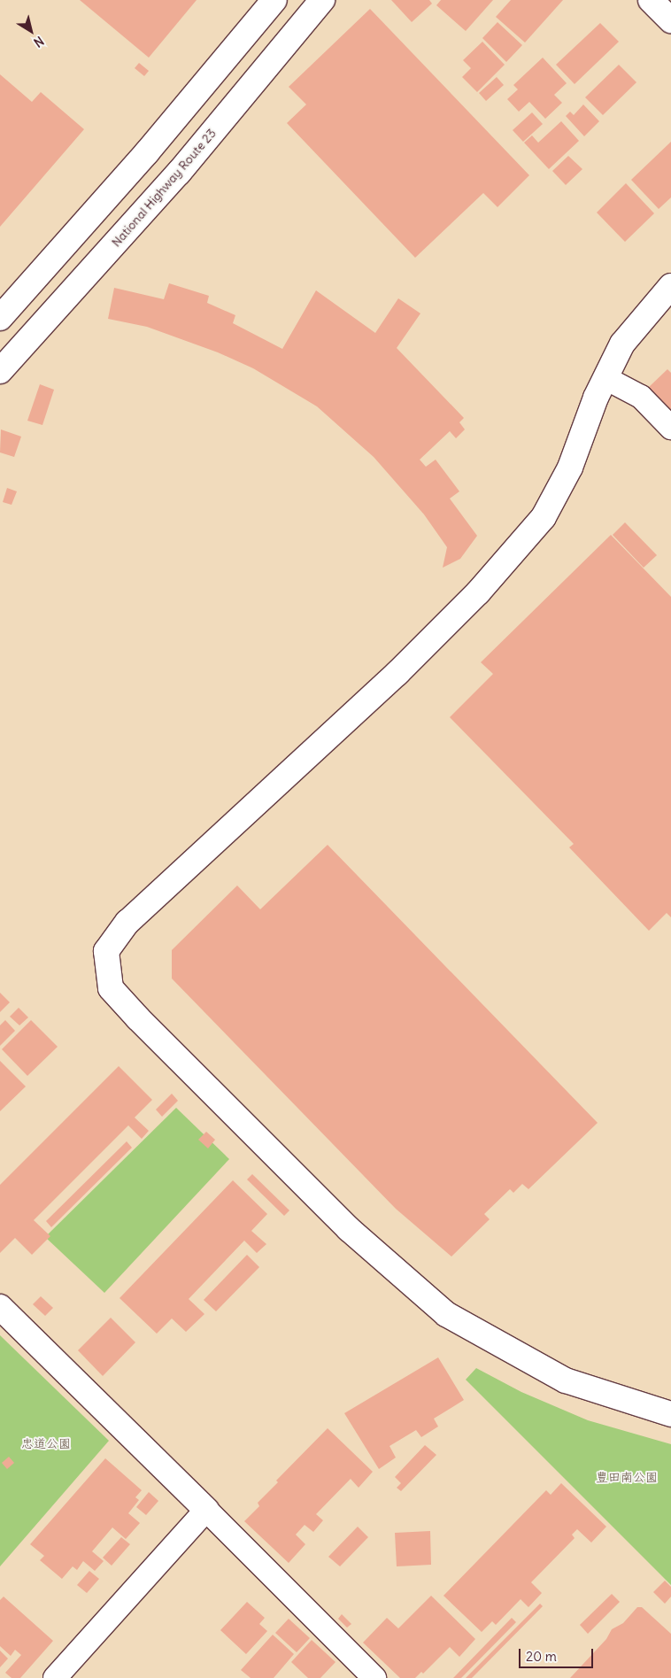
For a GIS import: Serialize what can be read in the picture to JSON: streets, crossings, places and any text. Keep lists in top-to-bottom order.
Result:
{
  "streets": {
    "main road": ["National Highway Route 23"]
  },
  "parks": ["忠道公園", "豊田南公園"],
  "scale_bar": "20 m",
  "north": "bottom right"
}
